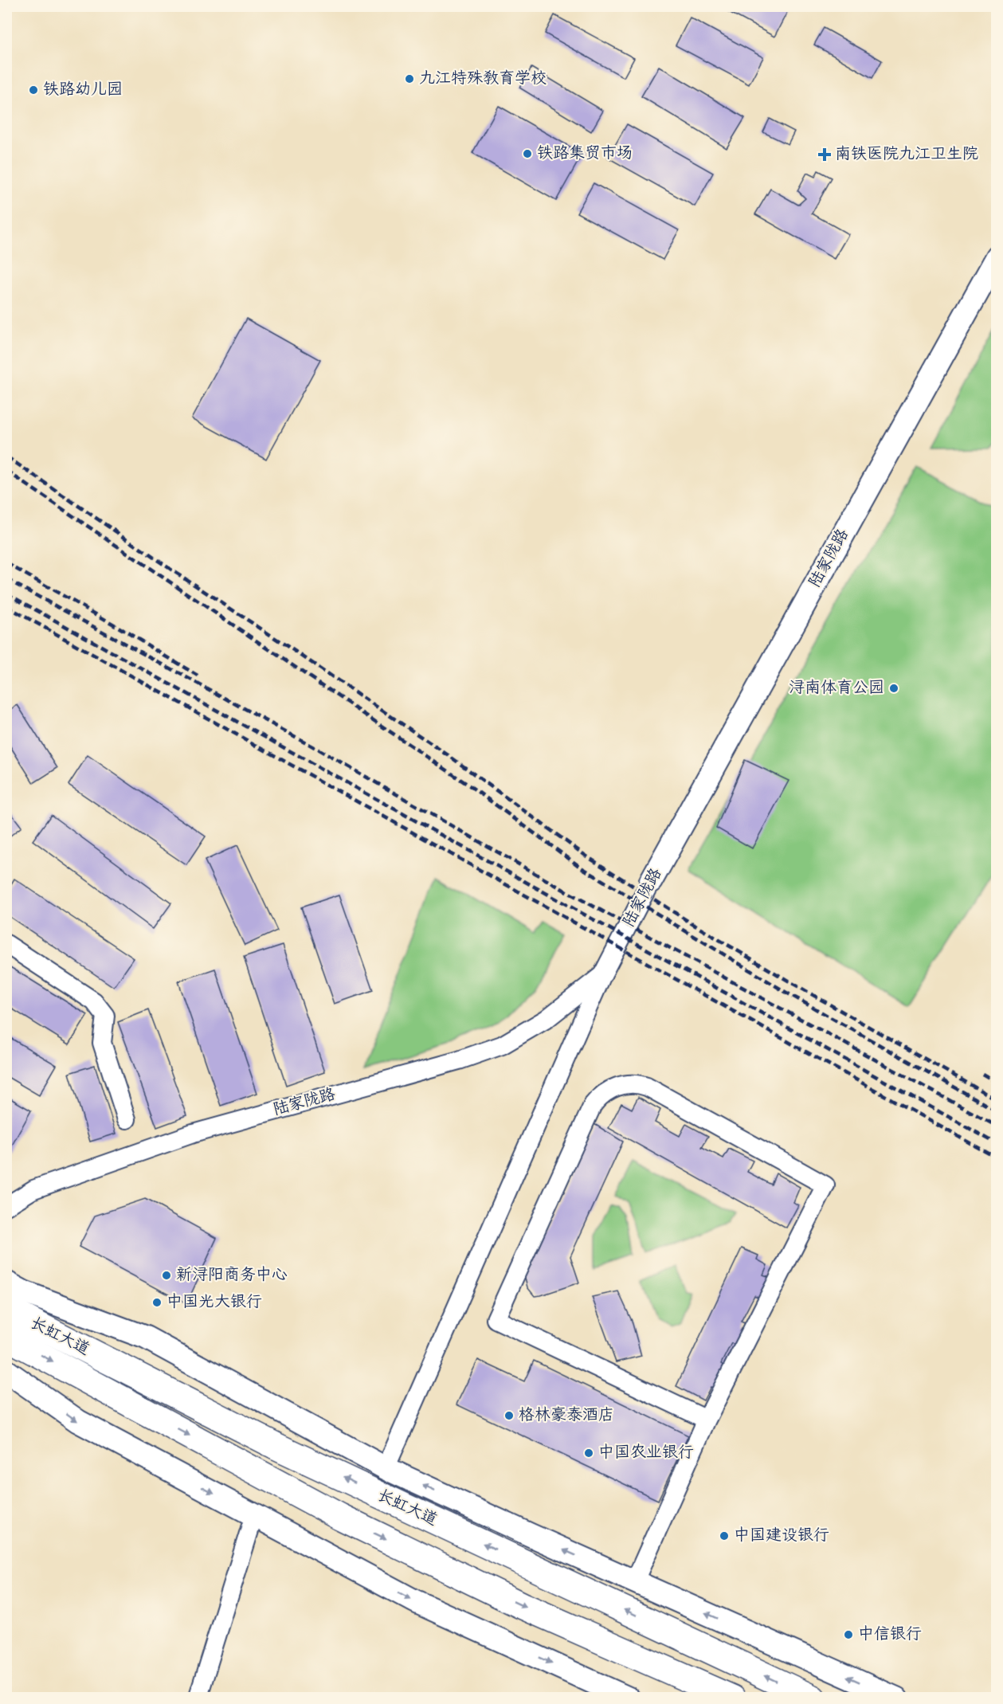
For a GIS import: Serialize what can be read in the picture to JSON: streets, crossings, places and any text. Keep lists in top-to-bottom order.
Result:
{
  "streets": {
    "highway": ["长虹大道"],
    "street": ["陆家陇路"]
  },
  "places": {
    "other": [
      "九江特殊教育学校",
      "铁路幼儿园",
      "铁路集贸市场",
      "浔南体育公园",
      "新浔阳商务中心",
      "中国光大银行",
      "格林豪泰酒店",
      "中国农业银行",
      "中国建设银行",
      "中信银行"
    ],
    "health": ["南铁医院九江卫生院"]
  }
}
